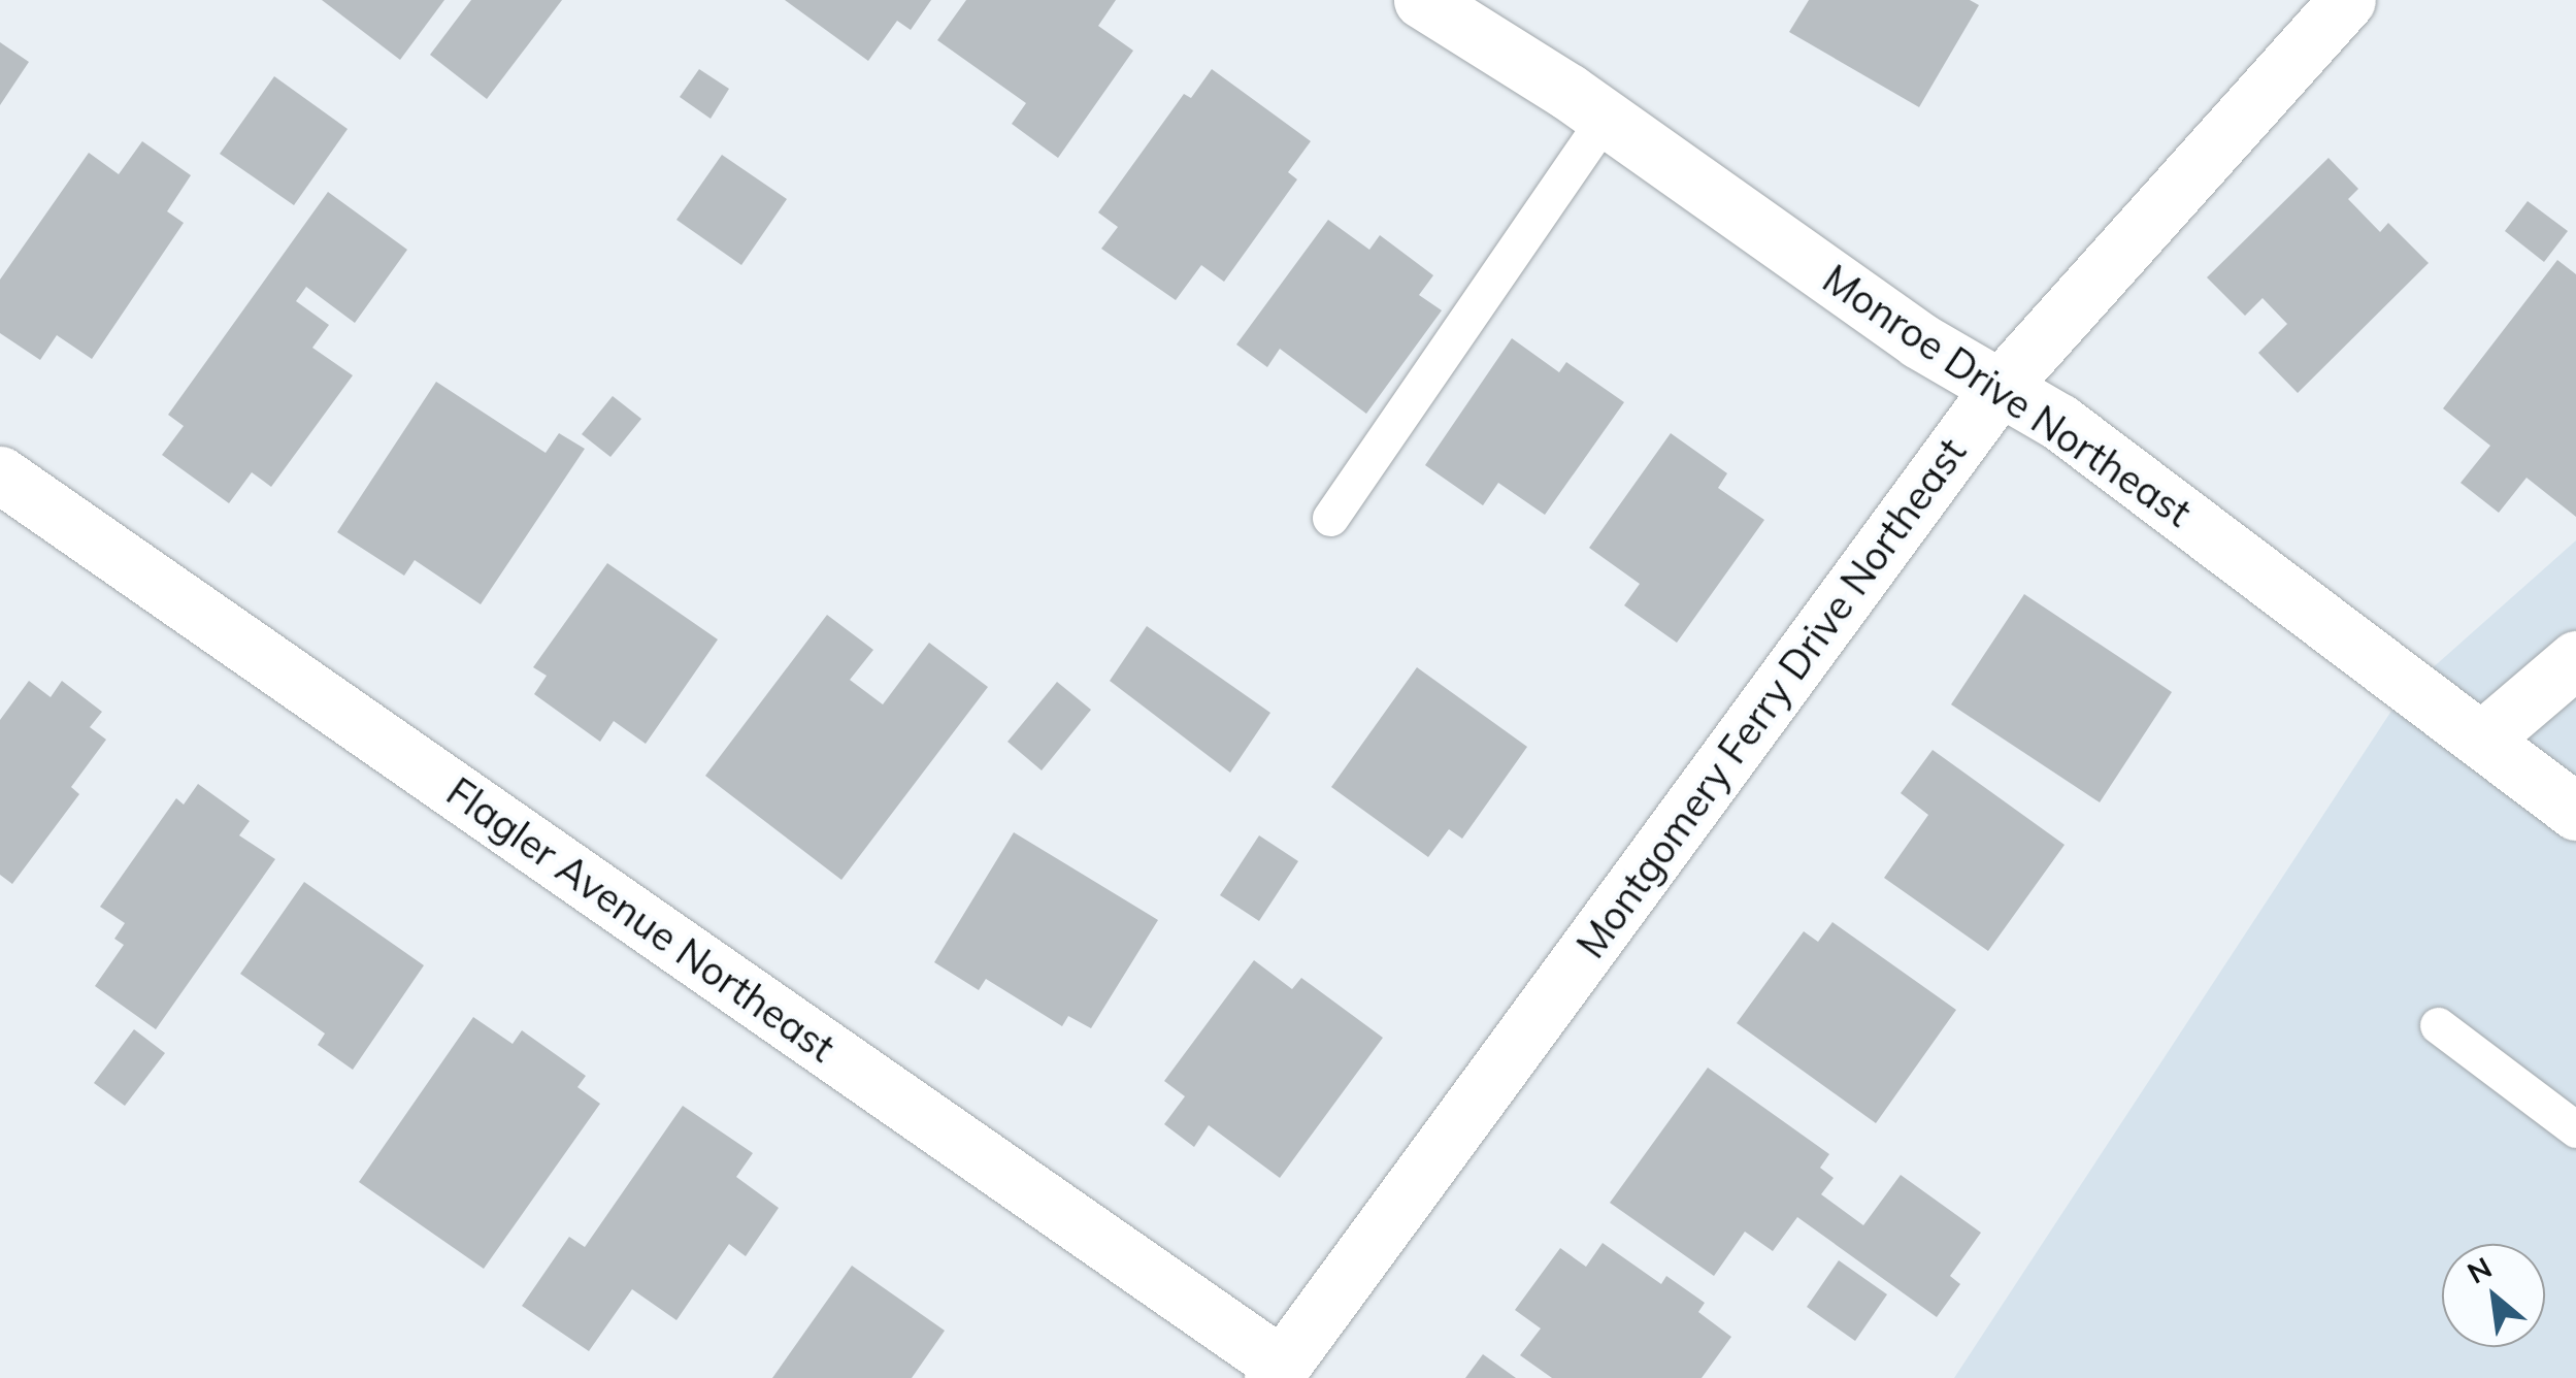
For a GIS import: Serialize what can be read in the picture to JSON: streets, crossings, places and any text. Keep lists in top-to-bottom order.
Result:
{
  "streets": {
    "street": ["Monroe Drive Northeast", "Montgomery Ferry Drive Northeast", "Flagler Avenue Northeast"]
  },
  "crossings": [
    ["Monroe Drive Northeast", "Montgomery Ferry Drive Northeast"],
    ["Montgomery Ferry Drive Northeast", "Flagler Avenue Northeast"]
  ],
  "north": "top left"
}
